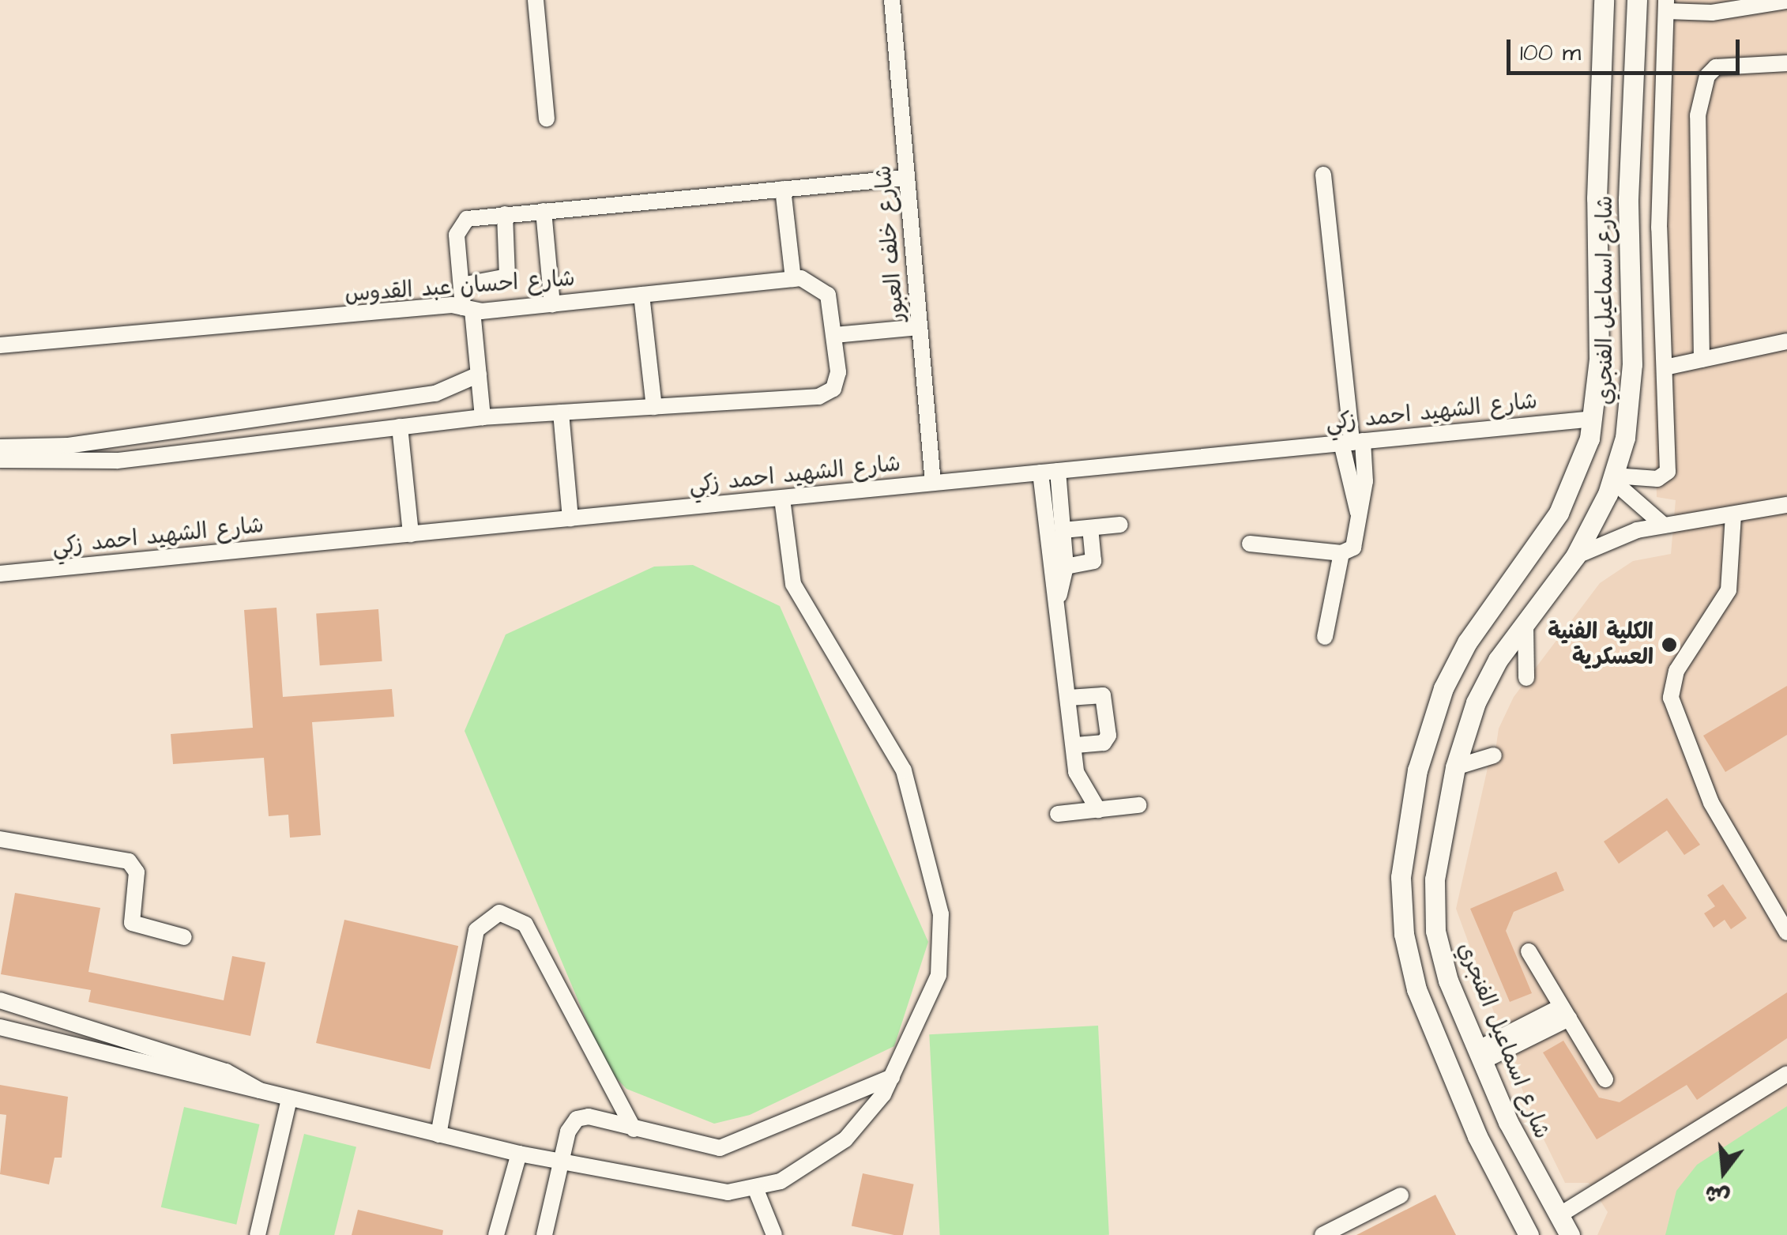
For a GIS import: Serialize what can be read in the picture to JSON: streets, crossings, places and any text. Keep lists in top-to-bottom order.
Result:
{
  "streets": {
    "main road": ["شارع اسماعيل الفنجري"],
    "street": ["شارع خلف العبور", "شارع احسان عبد القدوس", "شارع الشهيد احمد زكي"]
  },
  "crossings": [
    ["شارع خلف العبور", "شارع الشهيد احمد زكي"],
    ["شارع اسماعيل الفنجري", "شارع الشهيد احمد زكي"]
  ],
  "places": ["الكلية الفنية العسكرية"],
  "scale_bar": "100 m",
  "north": "bottom"
}
